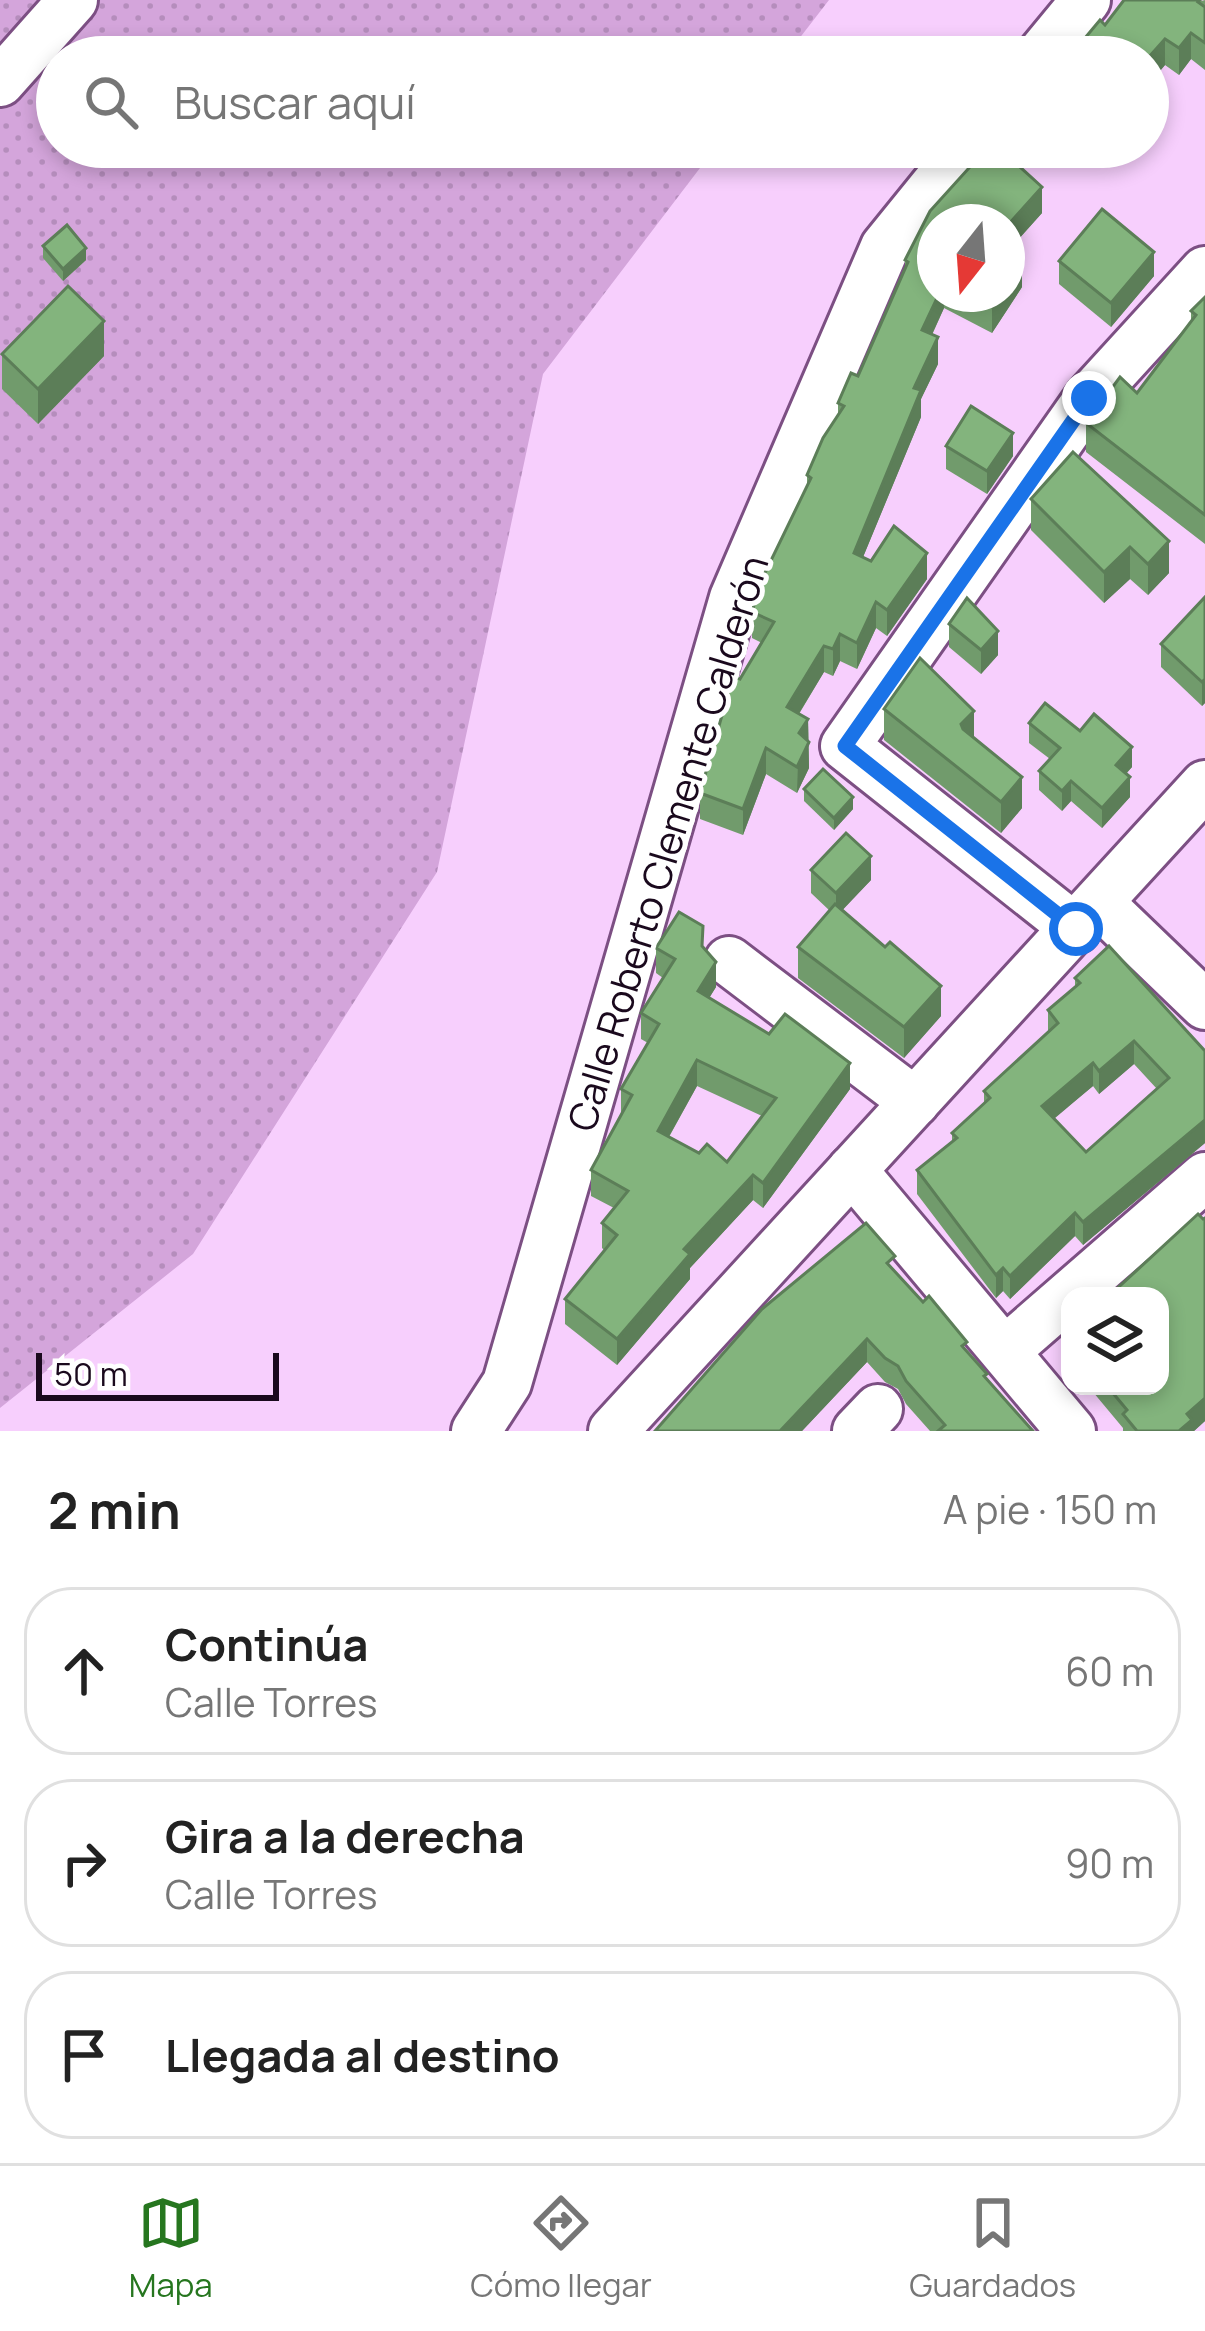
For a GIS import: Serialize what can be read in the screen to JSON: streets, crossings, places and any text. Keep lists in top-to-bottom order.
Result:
{
  "streets": {
    "street": ["Calle Roberto Clemente Calderón"]
  },
  "scale_bar": "50 m",
  "north": "bottom",
  "page": {
    "search": "Buscar aquí",
    "scale": "50 m",
    "heading": ["2 min", "A pie · 150 m"],
    "list": [
      ["Continúa", "Calle Torres", "60 m"],
      ["Gira a la derecha", "Calle Torres", "90 m"],
      "Llegada al destino"
    ],
    "nav": ["Mapa", "Cómo llegar", "Guardados"]
  }
}
